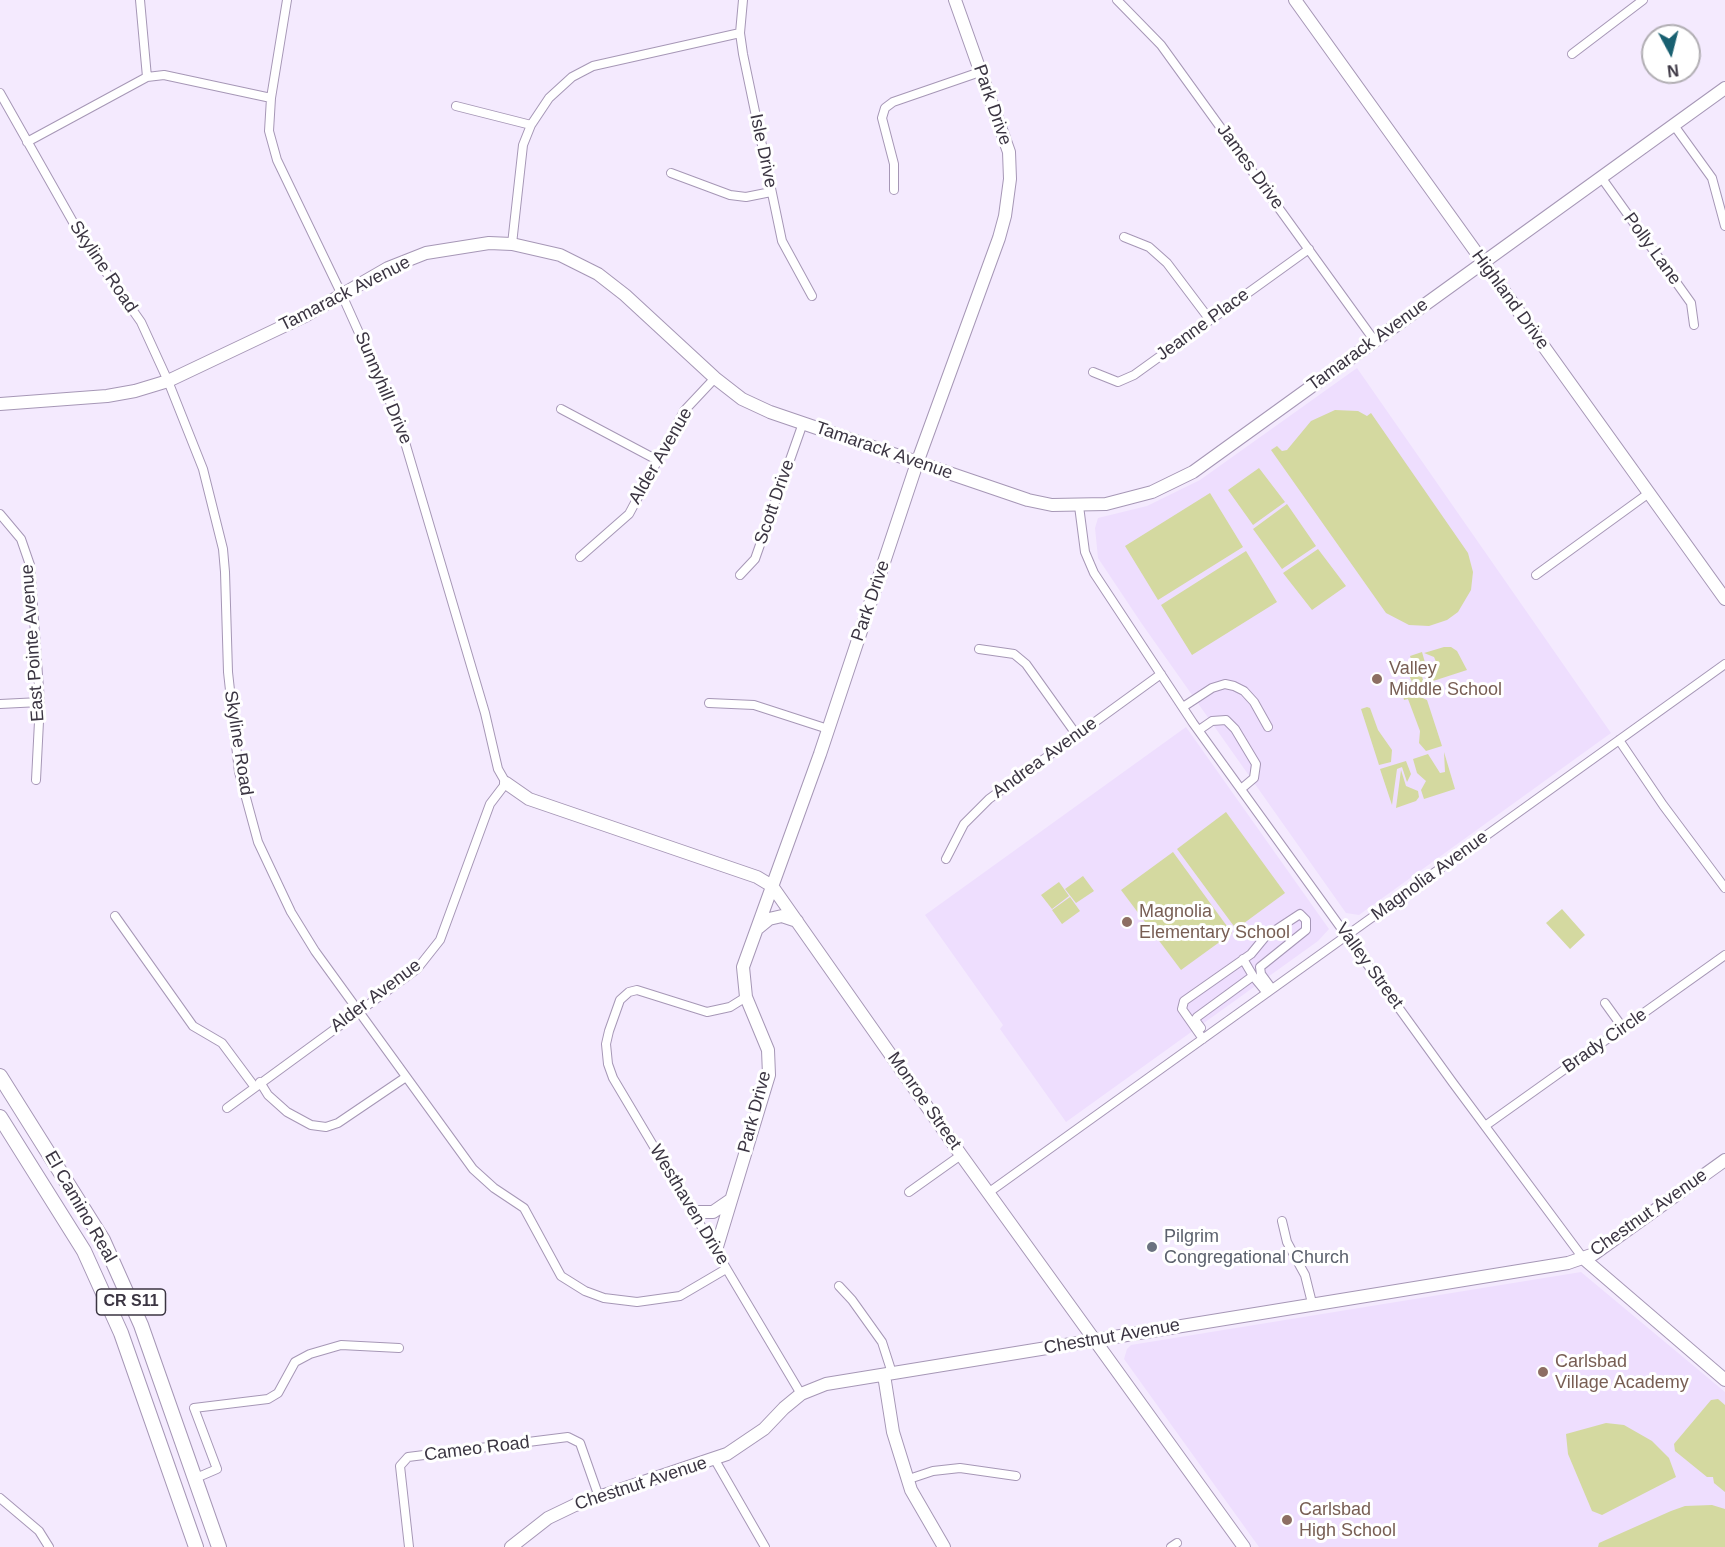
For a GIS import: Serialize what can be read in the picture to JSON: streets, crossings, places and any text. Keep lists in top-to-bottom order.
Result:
{
  "streets": {
    "main road": [
      "Park Drive",
      "Tamarack Avenue",
      "Highland Drive",
      "Valley Street",
      "Monroe Street",
      "El Camino Real",
      "Chestnut Avenue",
      "CR S11"
    ],
    "street": [
      "Isle Drive",
      "James Drive",
      "Polly Lane",
      "Skyline Road",
      "Jeanne Place",
      "Sunnyhill Drive",
      "Alder Avenue",
      "Scott Drive",
      "East Pointe Avenue",
      "Andrea Avenue",
      "Magnolia Avenue",
      "Brady Circle",
      "Westhaven Drive",
      "Cameo Road"
    ]
  },
  "crossings": [
    ["Park Drive", "Tamarack Avenue"],
    ["Park Drive", "Monroe Street"],
    ["Park Drive", "Westhaven Drive"],
    ["James Drive", "Tamarack Avenue"],
    ["James Drive", "Jeanne Place"],
    ["Polly Lane", "Tamarack Avenue"],
    ["Skyline Road", "Tamarack Avenue"],
    ["Skyline Road", "Alder Avenue"],
    ["Skyline Road", "Westhaven Drive"],
    ["Tamarack Avenue", "Highland Drive"],
    ["Tamarack Avenue", "Sunnyhill Drive"],
    ["Tamarack Avenue", "Alder Avenue"],
    ["Tamarack Avenue", "Scott Drive"],
    ["Tamarack Avenue", "Valley Street"],
    ["Sunnyhill Drive", "Alder Avenue"],
    ["Sunnyhill Drive", "Monroe Street"],
    ["Alder Avenue", "Monroe Street"],
    ["Andrea Avenue", "Valley Street"],
    ["Magnolia Avenue", "Valley Street"],
    ["Magnolia Avenue", "Monroe Street"],
    ["Valley Street", "Brady Circle"],
    ["Valley Street", "Chestnut Avenue"],
    ["Monroe Street", "Chestnut Avenue"],
    ["Westhaven Drive", "Chestnut Avenue"],
    ["Chestnut Avenue", "Cameo Road"]
  ],
  "places": [
    "Valley Middle School",
    "Magnolia Elementary School",
    "Pilgrim Congregational Church",
    "Carlsbad Village Academy",
    "Carlsbad High School"
  ],
  "north": "bottom"
}
